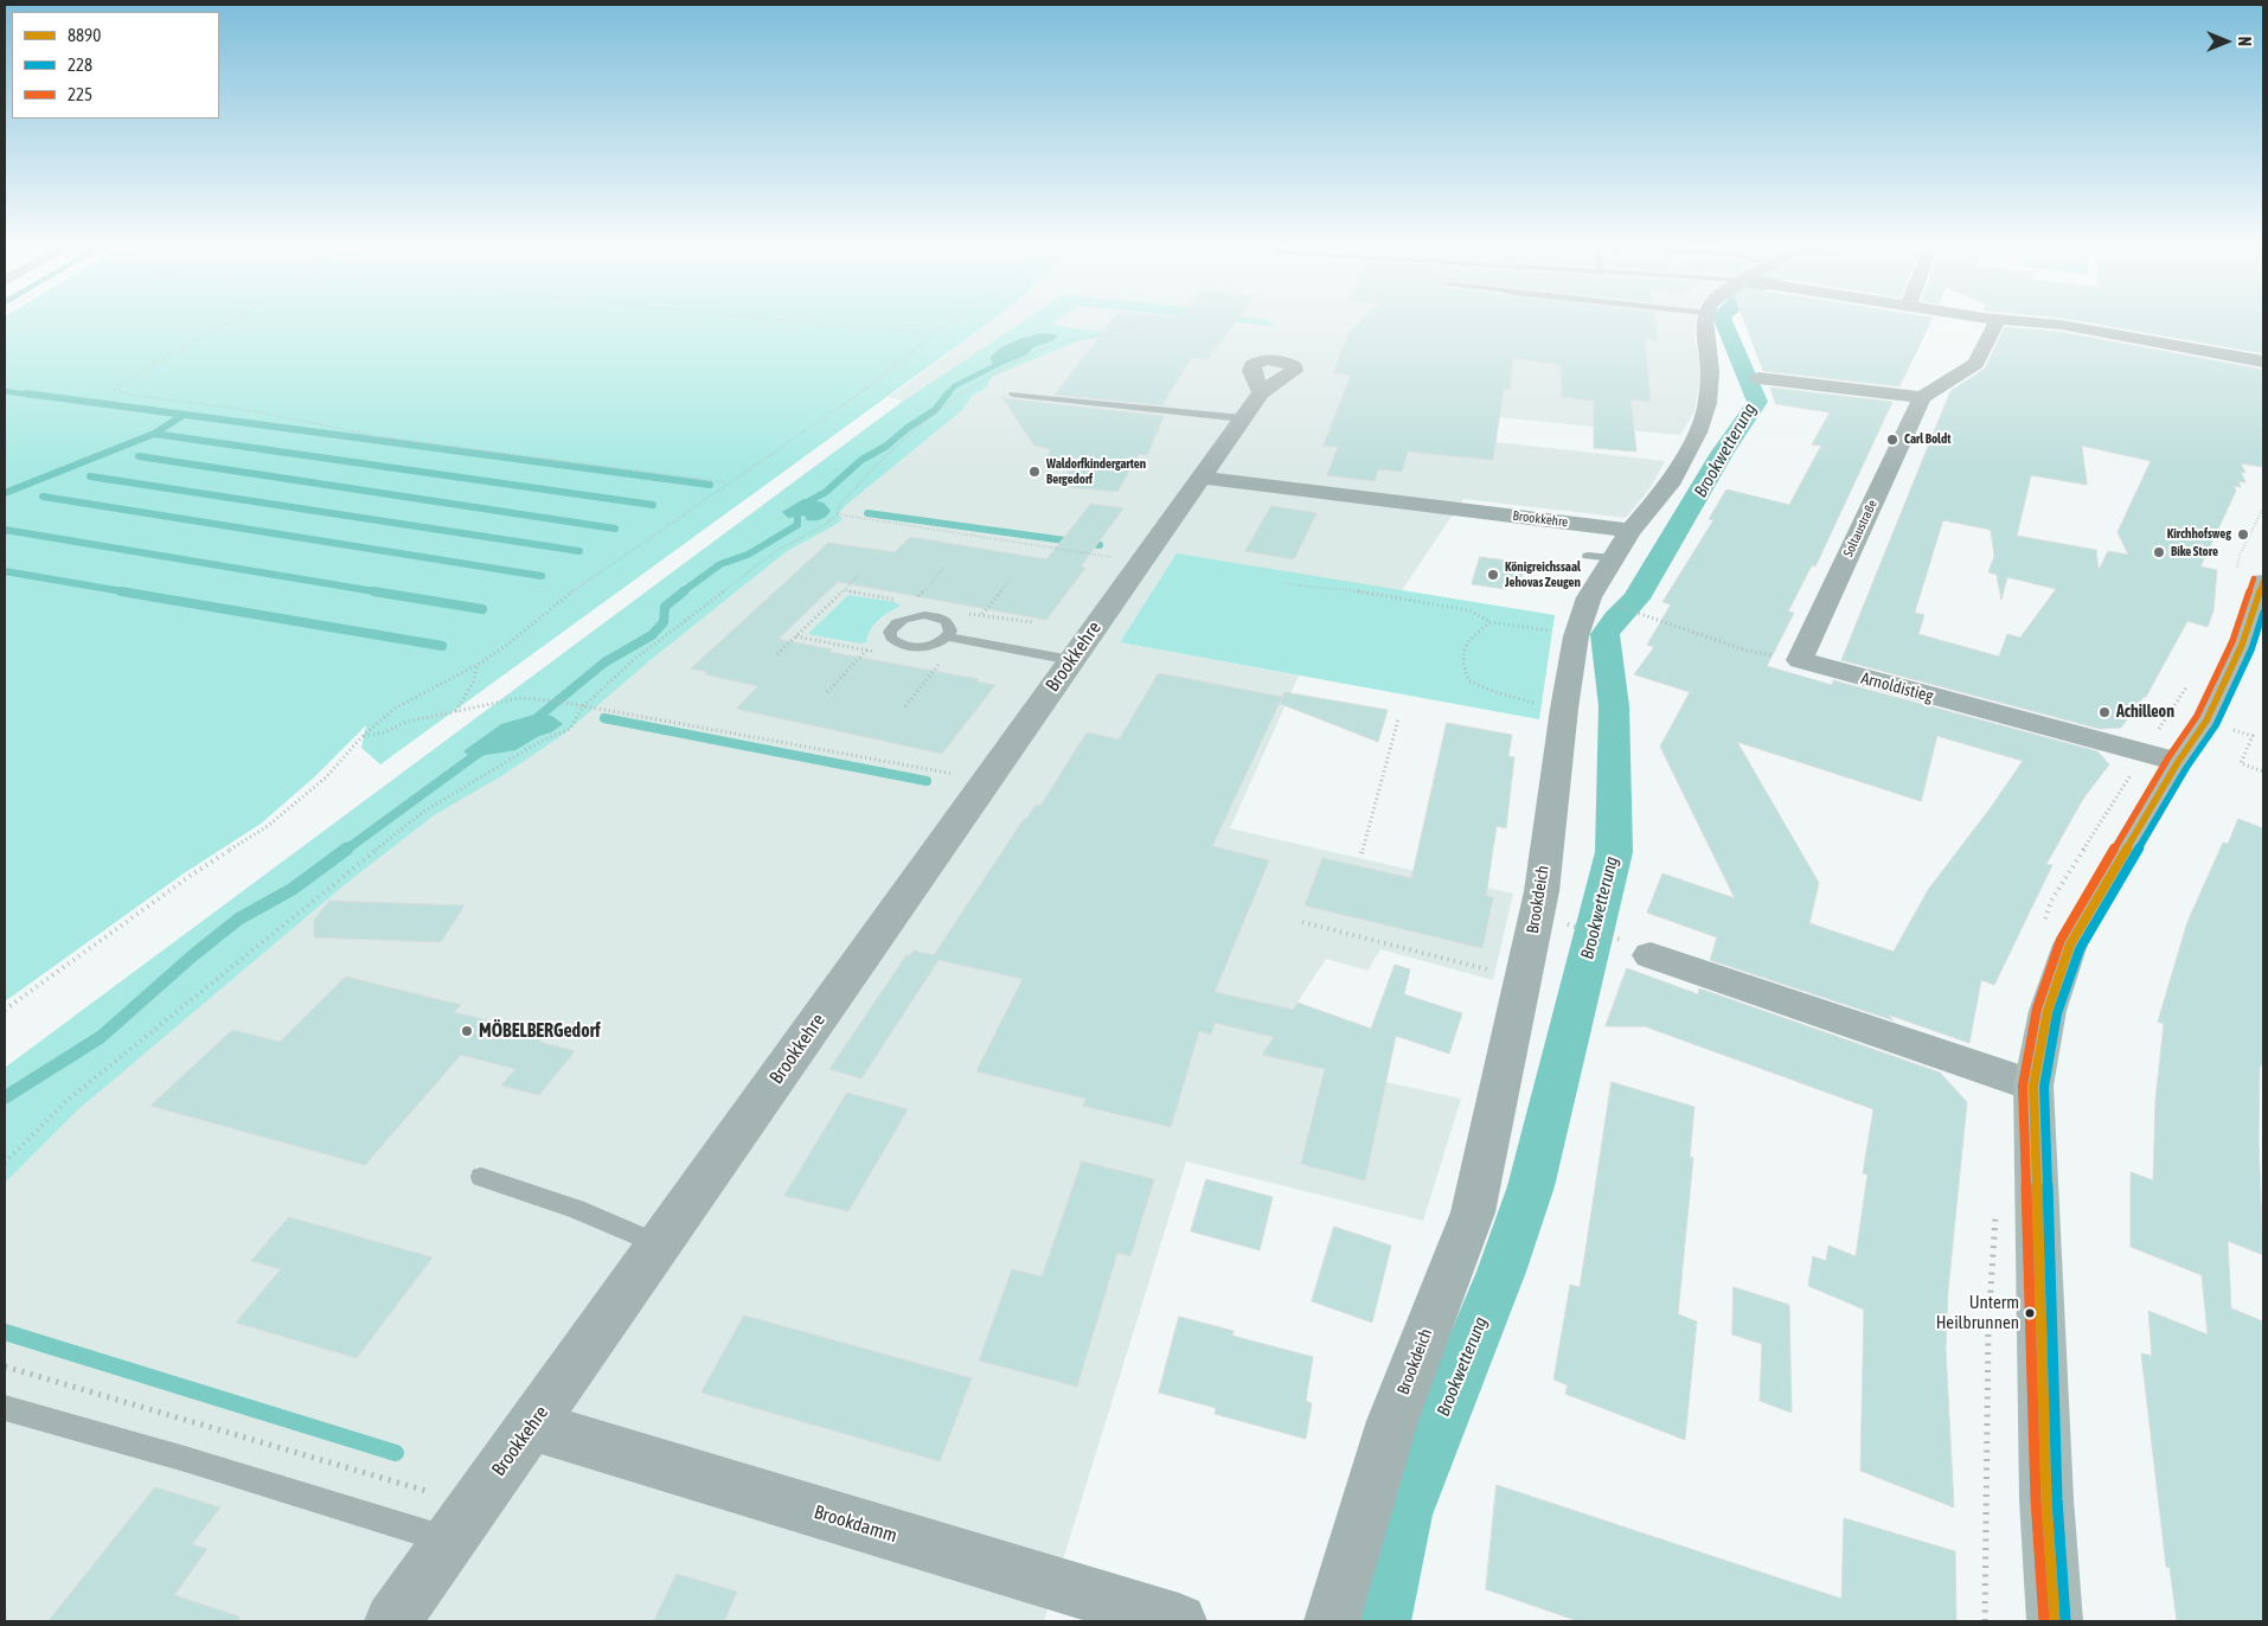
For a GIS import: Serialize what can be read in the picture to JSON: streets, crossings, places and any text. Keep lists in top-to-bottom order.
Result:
{
  "streets": {
    "street": [
      "Brookkehre",
      "Soltaustraße",
      "Arnoldistieg",
      "Brookdeich",
      "Brookdamm"
    ]
  },
  "crossings": [
    ["Brookkehre", "Brookdeich"],
    ["Brookkehre", "Brookdamm"],
    ["Soltaustraße", "Arnoldistieg"]
  ],
  "water": ["Brookwetterung"],
  "places": [
    "Carl Boldt",
    "Waldorfkindergarten Bergedorf",
    "Kirchhofsweg",
    "Bike Store",
    "Königreichssaal Jehovas Zeugen",
    "Achilleon",
    "MÖBELBERGedorf",
    "Unterm Heilbrunnen"
  ],
  "lines": ["transit line 225", "transit line 8890", "transit line 228"],
  "legend": ["8890", "228", "225"],
  "north": "right"
}
